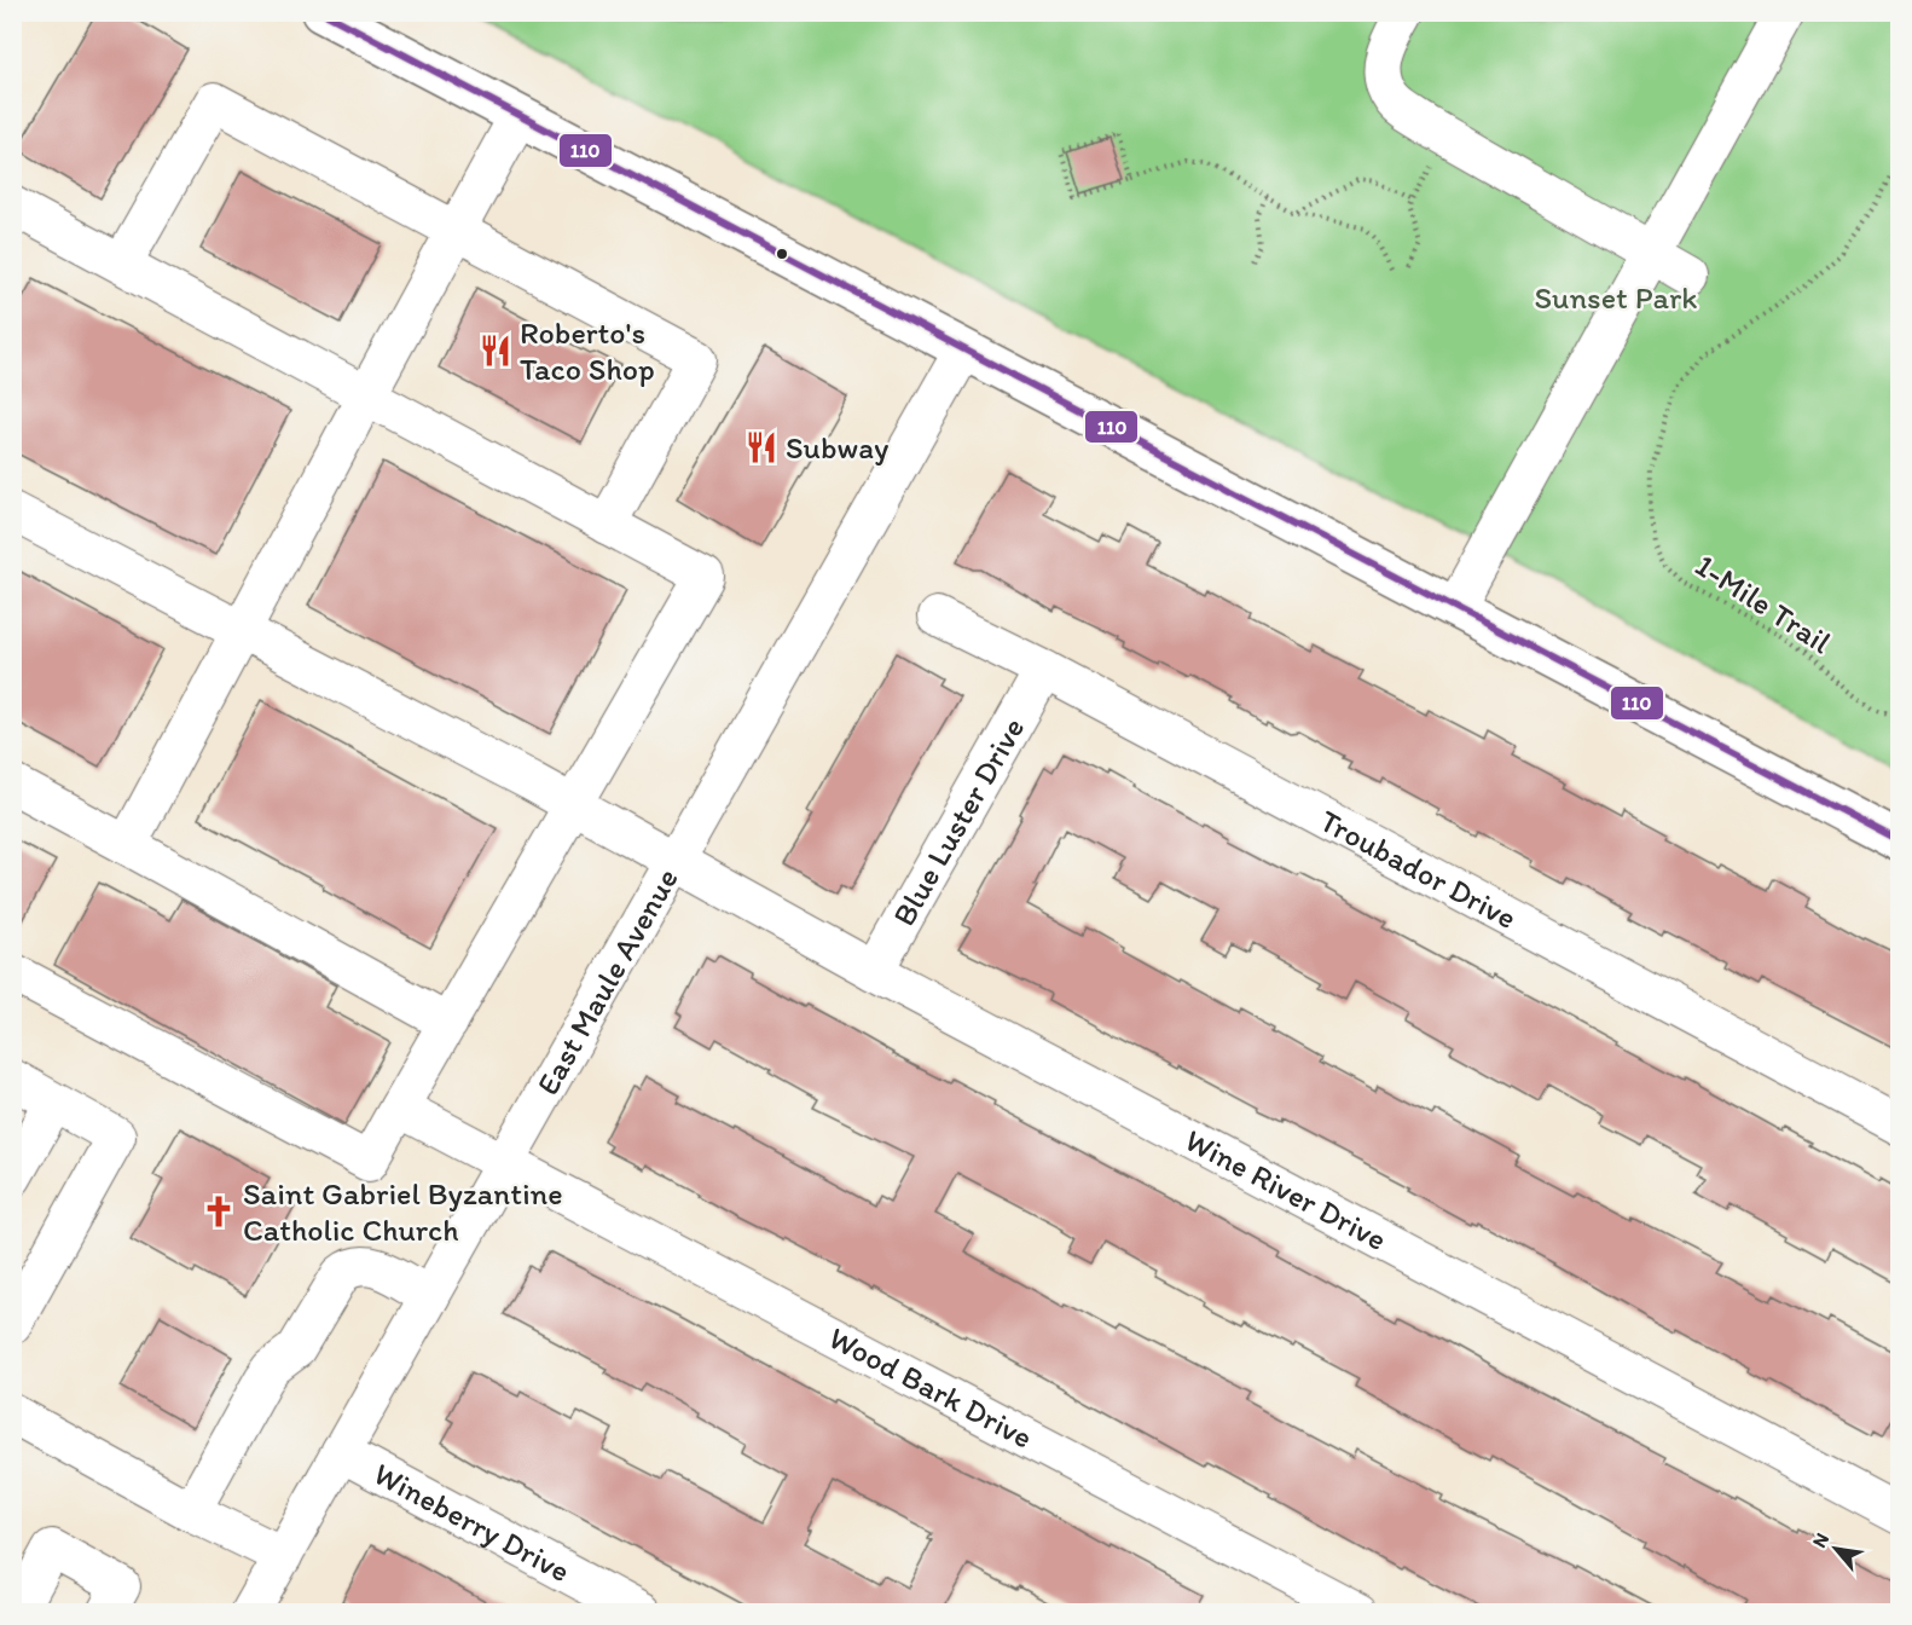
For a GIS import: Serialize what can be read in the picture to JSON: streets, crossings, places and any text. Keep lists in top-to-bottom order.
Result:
{
  "streets": {
    "street": [
      "Blue Luster Drive",
      "Troubador Drive",
      "East Maule Avenue",
      "Wine River Drive",
      "Wood Bark Drive",
      "Wineberry Drive"
    ],
    "path": ["1-Mile Trail"]
  },
  "crossings": [
    ["Blue Luster Drive", "Troubador Drive"],
    ["Blue Luster Drive", "Wine River Drive"],
    ["East Maule Avenue", "Wine River Drive"],
    ["East Maule Avenue", "Wood Bark Drive"],
    ["East Maule Avenue", "Wineberry Drive"]
  ],
  "parks": ["Sunset Park"],
  "places": {
    "restaurant": ["Roberto's Taco Shop", "Subway"],
    "church": ["Saint Gabriel Byzantine Catholic Church"]
  },
  "lines": ["transit line 110"],
  "north": "top left"
}
